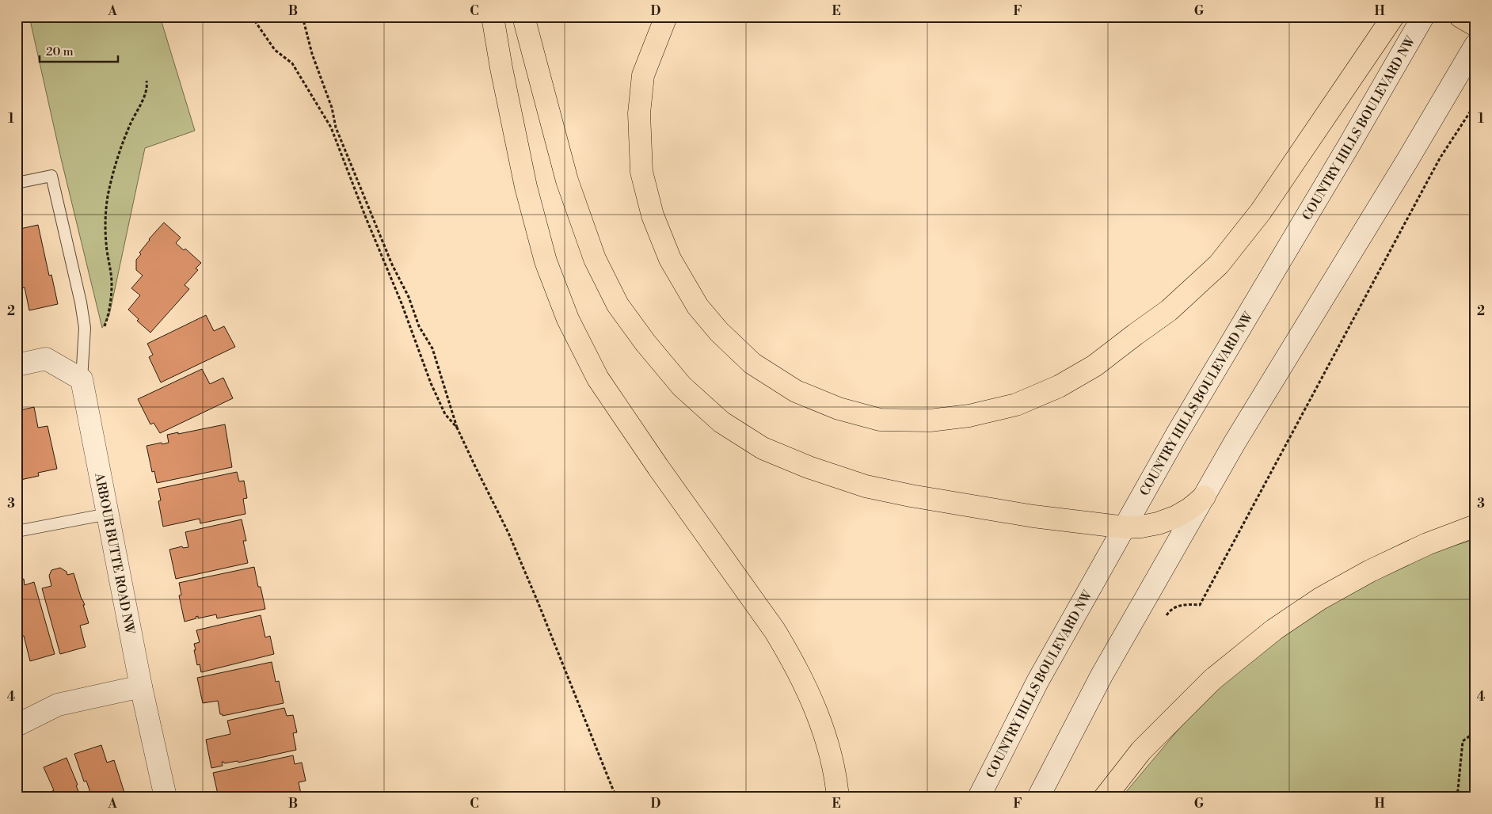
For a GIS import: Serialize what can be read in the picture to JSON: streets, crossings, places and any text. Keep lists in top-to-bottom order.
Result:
{
  "streets": {
    "main road": ["COUNTRY HILLS BOULEVARD NW", "ARBOUR BUTTE ROAD NW"]
  },
  "scale_bar": "20 m",
  "grid": {
    "columns": [
      "A",
      "B",
      "C",
      "D",
      "E",
      "F",
      "G",
      "H"
    ],
    "rows": [
      "1",
      "2",
      "3",
      "4"
    ]
  }
}
